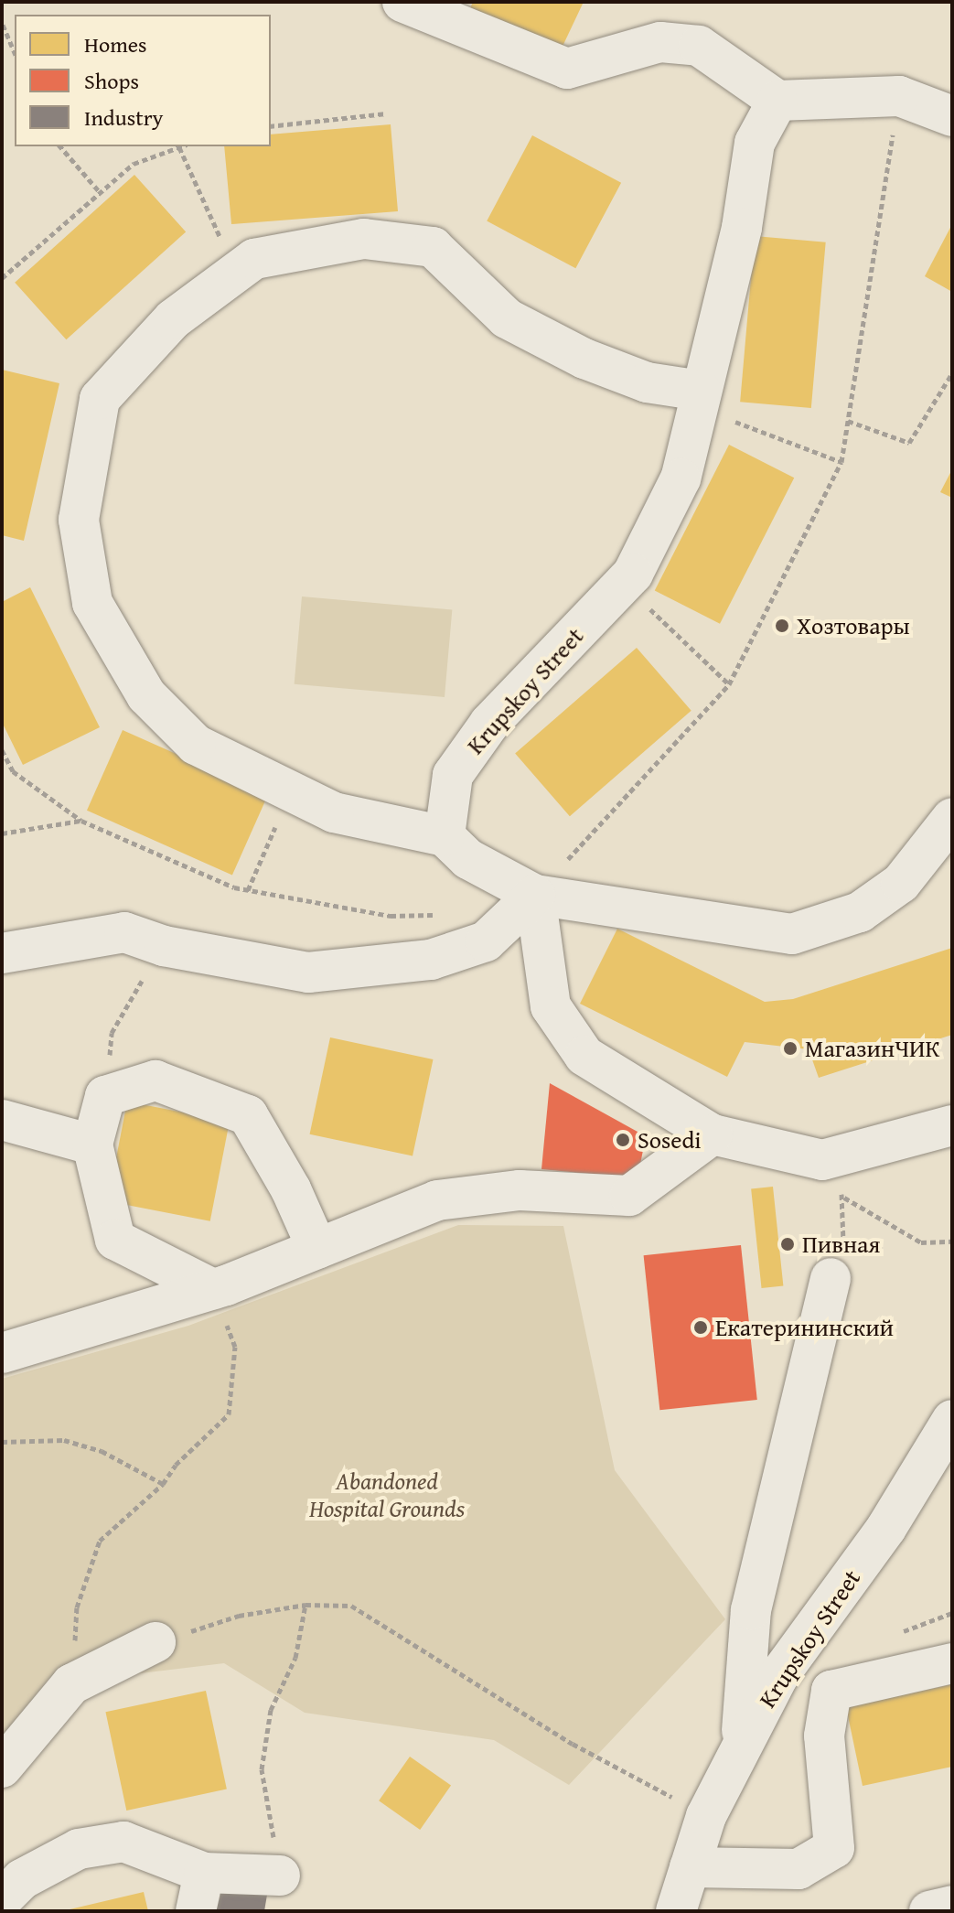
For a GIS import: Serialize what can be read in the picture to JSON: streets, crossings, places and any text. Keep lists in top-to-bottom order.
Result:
{
  "streets": {
    "street": ["Krupskoy Street"]
  },
  "parks": ["Abandoned Hospital Grounds"],
  "places": [
    "Хозтовары",
    "МагазинЧИК",
    "Sosedi",
    "Пивная",
    "Екатерининский"
  ],
  "legend": ["Homes", "Shops", "Industry"]
}
